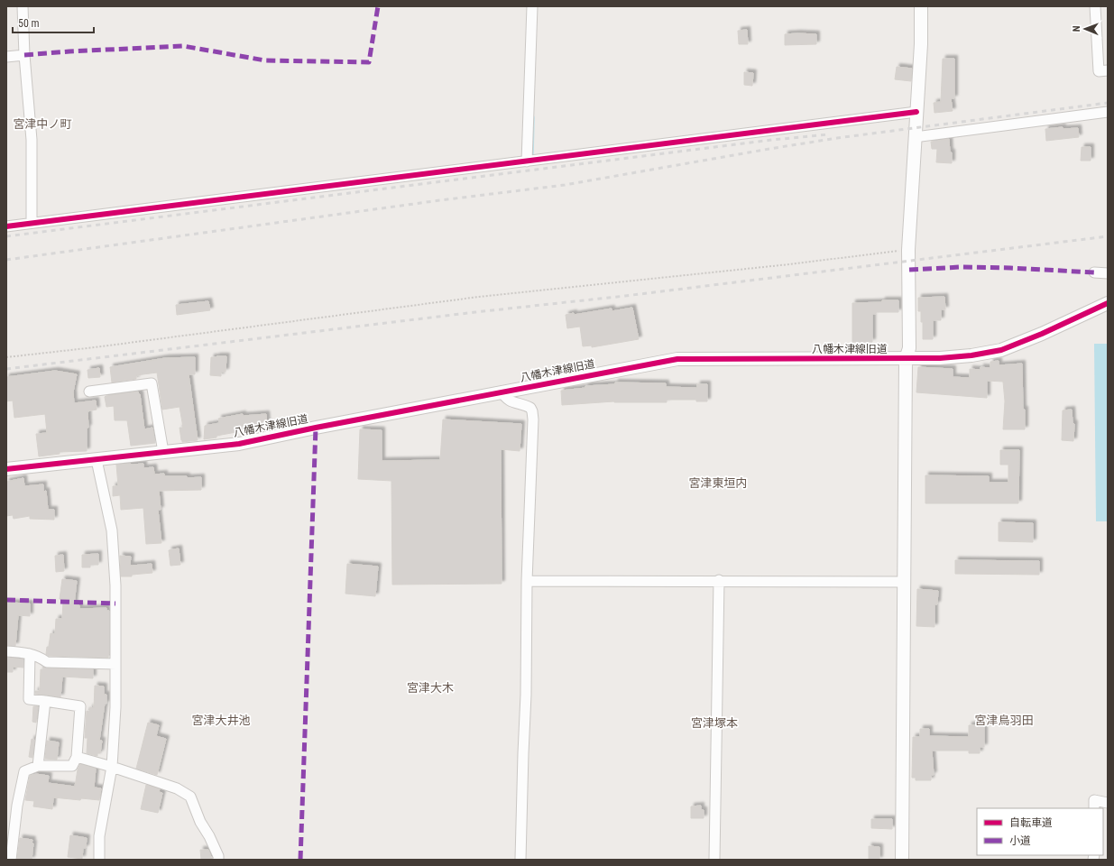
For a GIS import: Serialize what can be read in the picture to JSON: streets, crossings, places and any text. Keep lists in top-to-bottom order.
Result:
{
  "streets": {
    "street": ["八幡木津線旧道"]
  },
  "districts": [
    "宮津中ノ町",
    "宮津東垣内",
    "宮津大木",
    "宮津大井池",
    "宮津鳥羽田",
    "宮津塚本"
  ],
  "legend": ["自転車道", "小道"],
  "scale_bar": "50 m",
  "north": "left"
}
